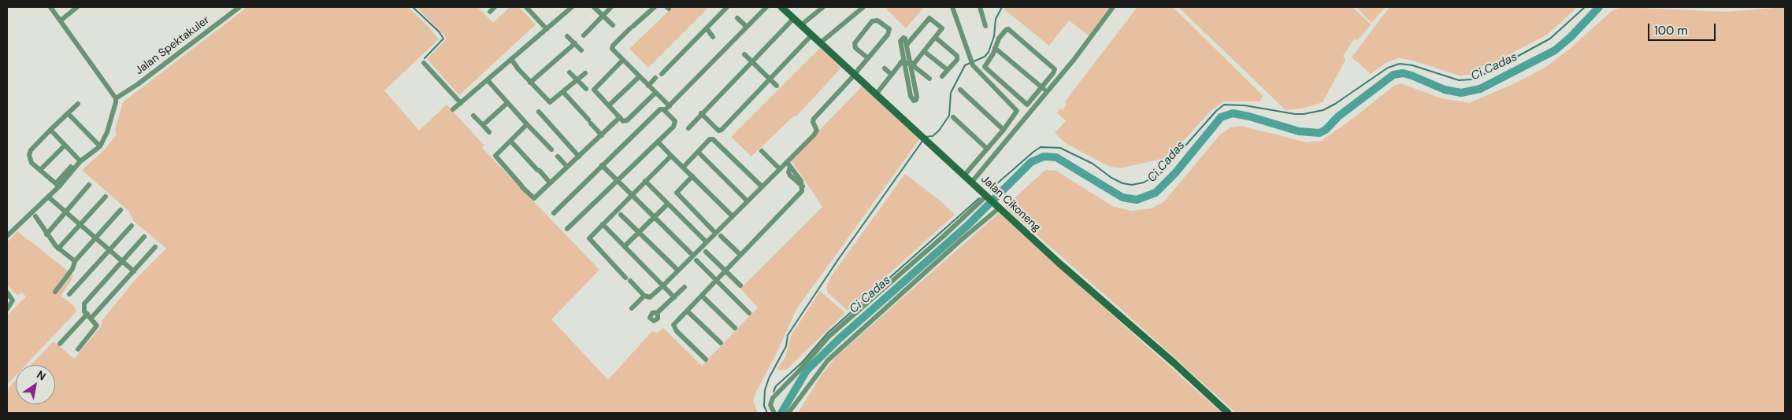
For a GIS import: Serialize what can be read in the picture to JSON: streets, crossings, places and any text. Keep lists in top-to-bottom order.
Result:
{
  "streets": {
    "street": ["Jalan Spektakuler", "Jalan Cikoneng"]
  },
  "water": ["Ci Cadas"],
  "scale_bar": "100 m",
  "north": "top right"
}
